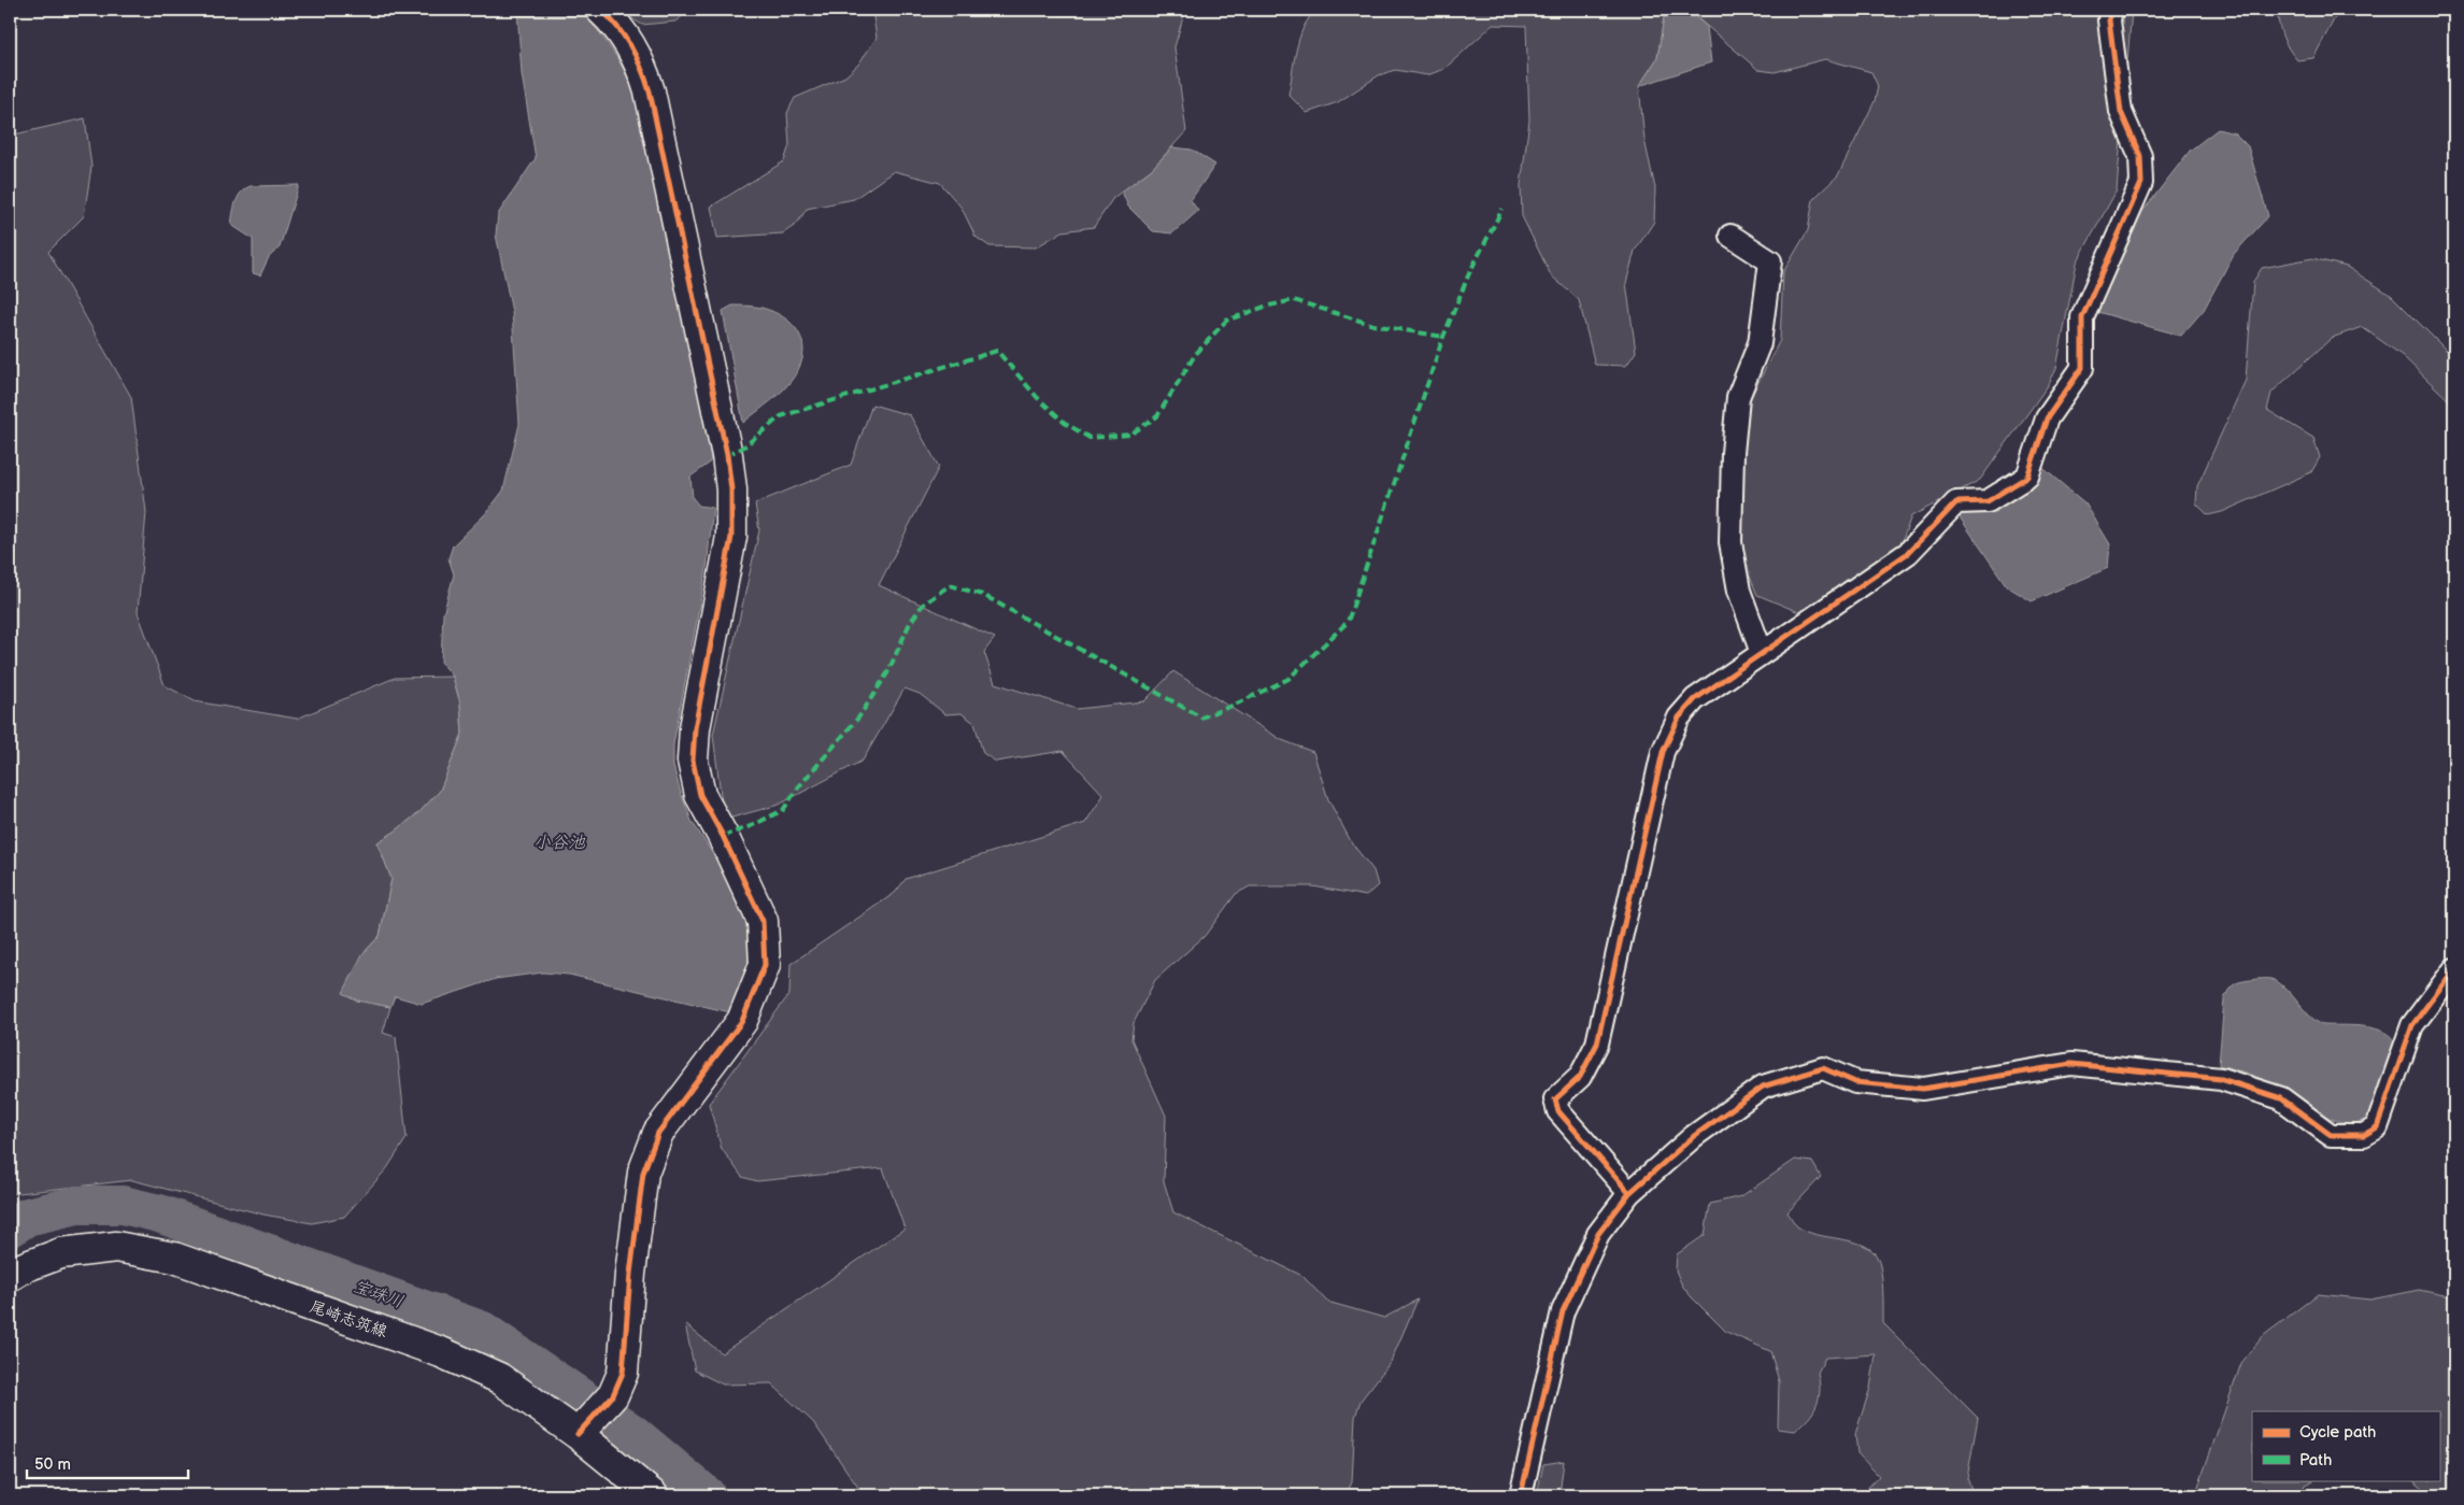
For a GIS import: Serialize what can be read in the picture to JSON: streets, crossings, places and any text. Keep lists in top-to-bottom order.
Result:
{
  "streets": {
    "street": ["尾崎志筑線"]
  },
  "water": ["小谷池", "宝珠川"],
  "legend": ["Cycle path", "Path"],
  "scale_bar": "50 m"
}
